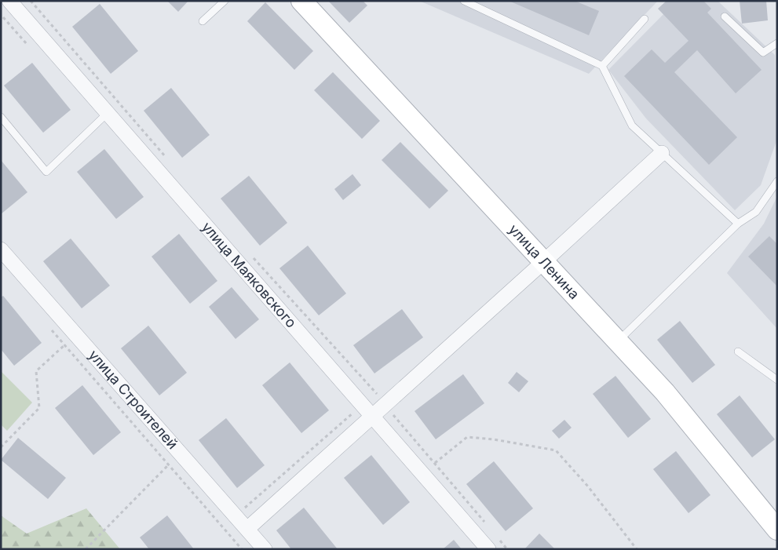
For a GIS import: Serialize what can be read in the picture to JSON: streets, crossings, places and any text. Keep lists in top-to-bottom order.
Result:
{
  "streets": {
    "main road": ["улица Ленина"],
    "street": ["улица Маяковского", "улица Строителей"]
  }
}
